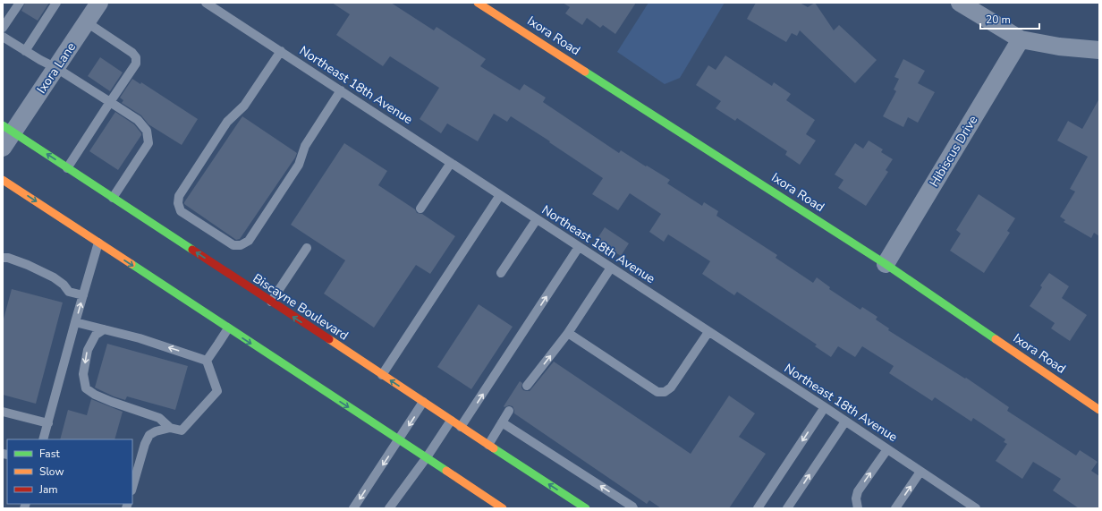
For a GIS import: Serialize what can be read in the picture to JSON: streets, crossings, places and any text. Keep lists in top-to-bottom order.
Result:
{
  "streets": {
    "main road": ["Ixora Road", "Biscayne Boulevard"],
    "street": ["Ixora Lane", "Hibiscus Drive"],
    "lane": ["Northeast 18th Avenue"]
  },
  "crossings": [
    ["Ixora Road", "Hibiscus Drive"],
    ["Ixora Lane", "Biscayne Boulevard"]
  ],
  "legend": ["Fast", "Slow", "Jam"],
  "scale_bar": "20 m"
}
